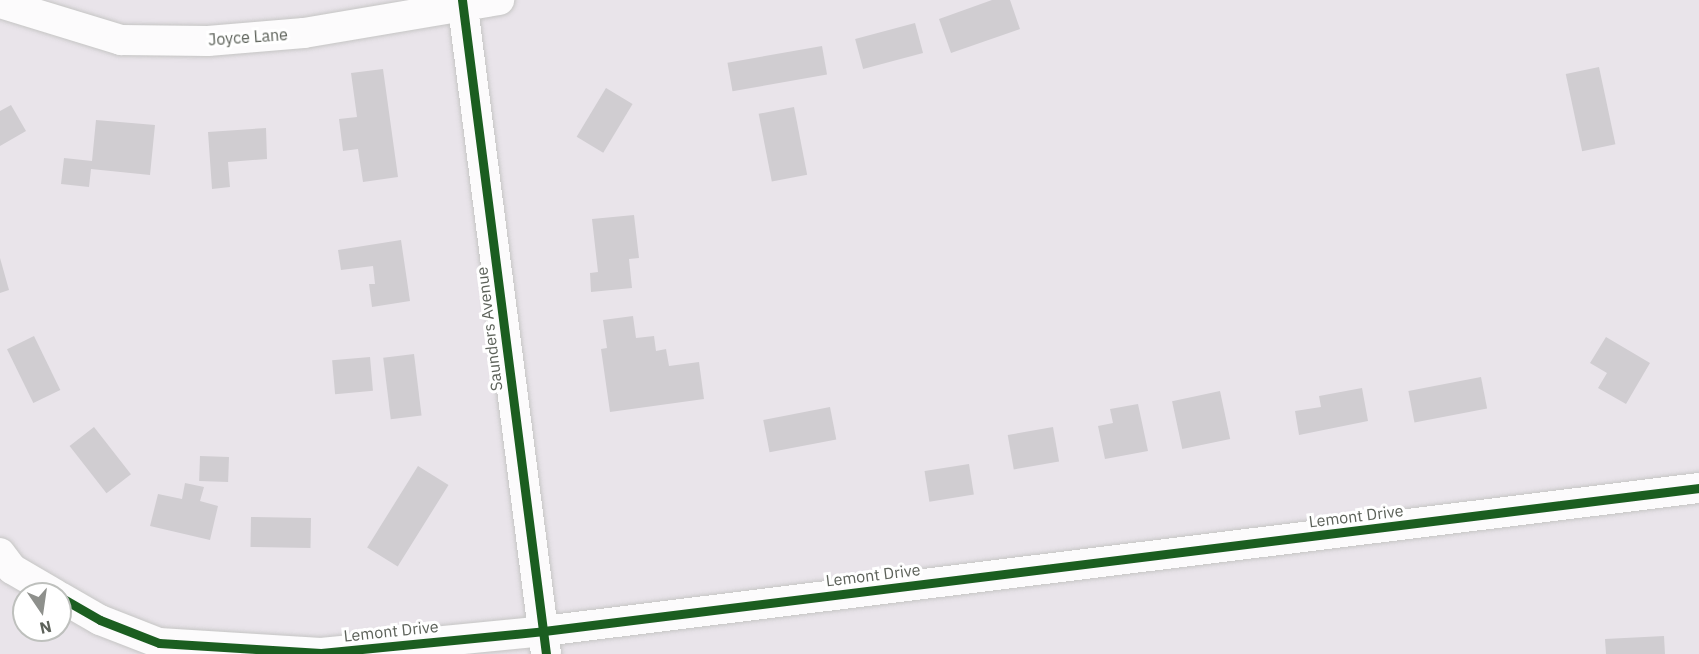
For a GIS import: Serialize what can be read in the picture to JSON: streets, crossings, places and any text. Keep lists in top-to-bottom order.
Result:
{
  "streets": {
    "street": ["Joyce Lane", "Saunders Avenue", "Lemont Drive"]
  },
  "crossings": [
    ["Joyce Lane", "Saunders Avenue"],
    ["Saunders Avenue", "Lemont Drive"]
  ],
  "north": "bottom"
}
